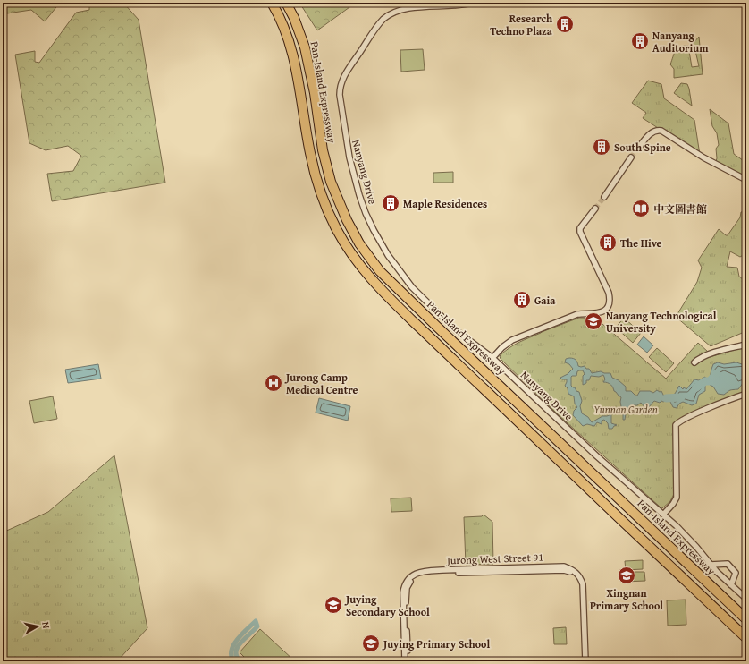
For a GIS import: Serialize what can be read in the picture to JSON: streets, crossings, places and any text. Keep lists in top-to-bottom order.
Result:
{
  "streets": {
    "highway": ["Pan-Island Expressway"],
    "street": ["Nanyang Drive", "Jurong West Street 91"]
  },
  "parks": ["Yunnan Garden"],
  "places": {
    "building": [
      "Research Techno Plaza",
      "Nanyang Auditorium",
      "South Spine",
      "Maple Residences",
      "The Hive",
      "Gaia"
    ],
    "library": ["中文圖書館"],
    "school or university": [
      "Nanyang Technological University",
      "Xingnan Primary School",
      "Juying Secondary School",
      "Juying Primary School"
    ],
    "hospital": ["Jurong Camp Medical Centre"]
  },
  "north": "right"
}
